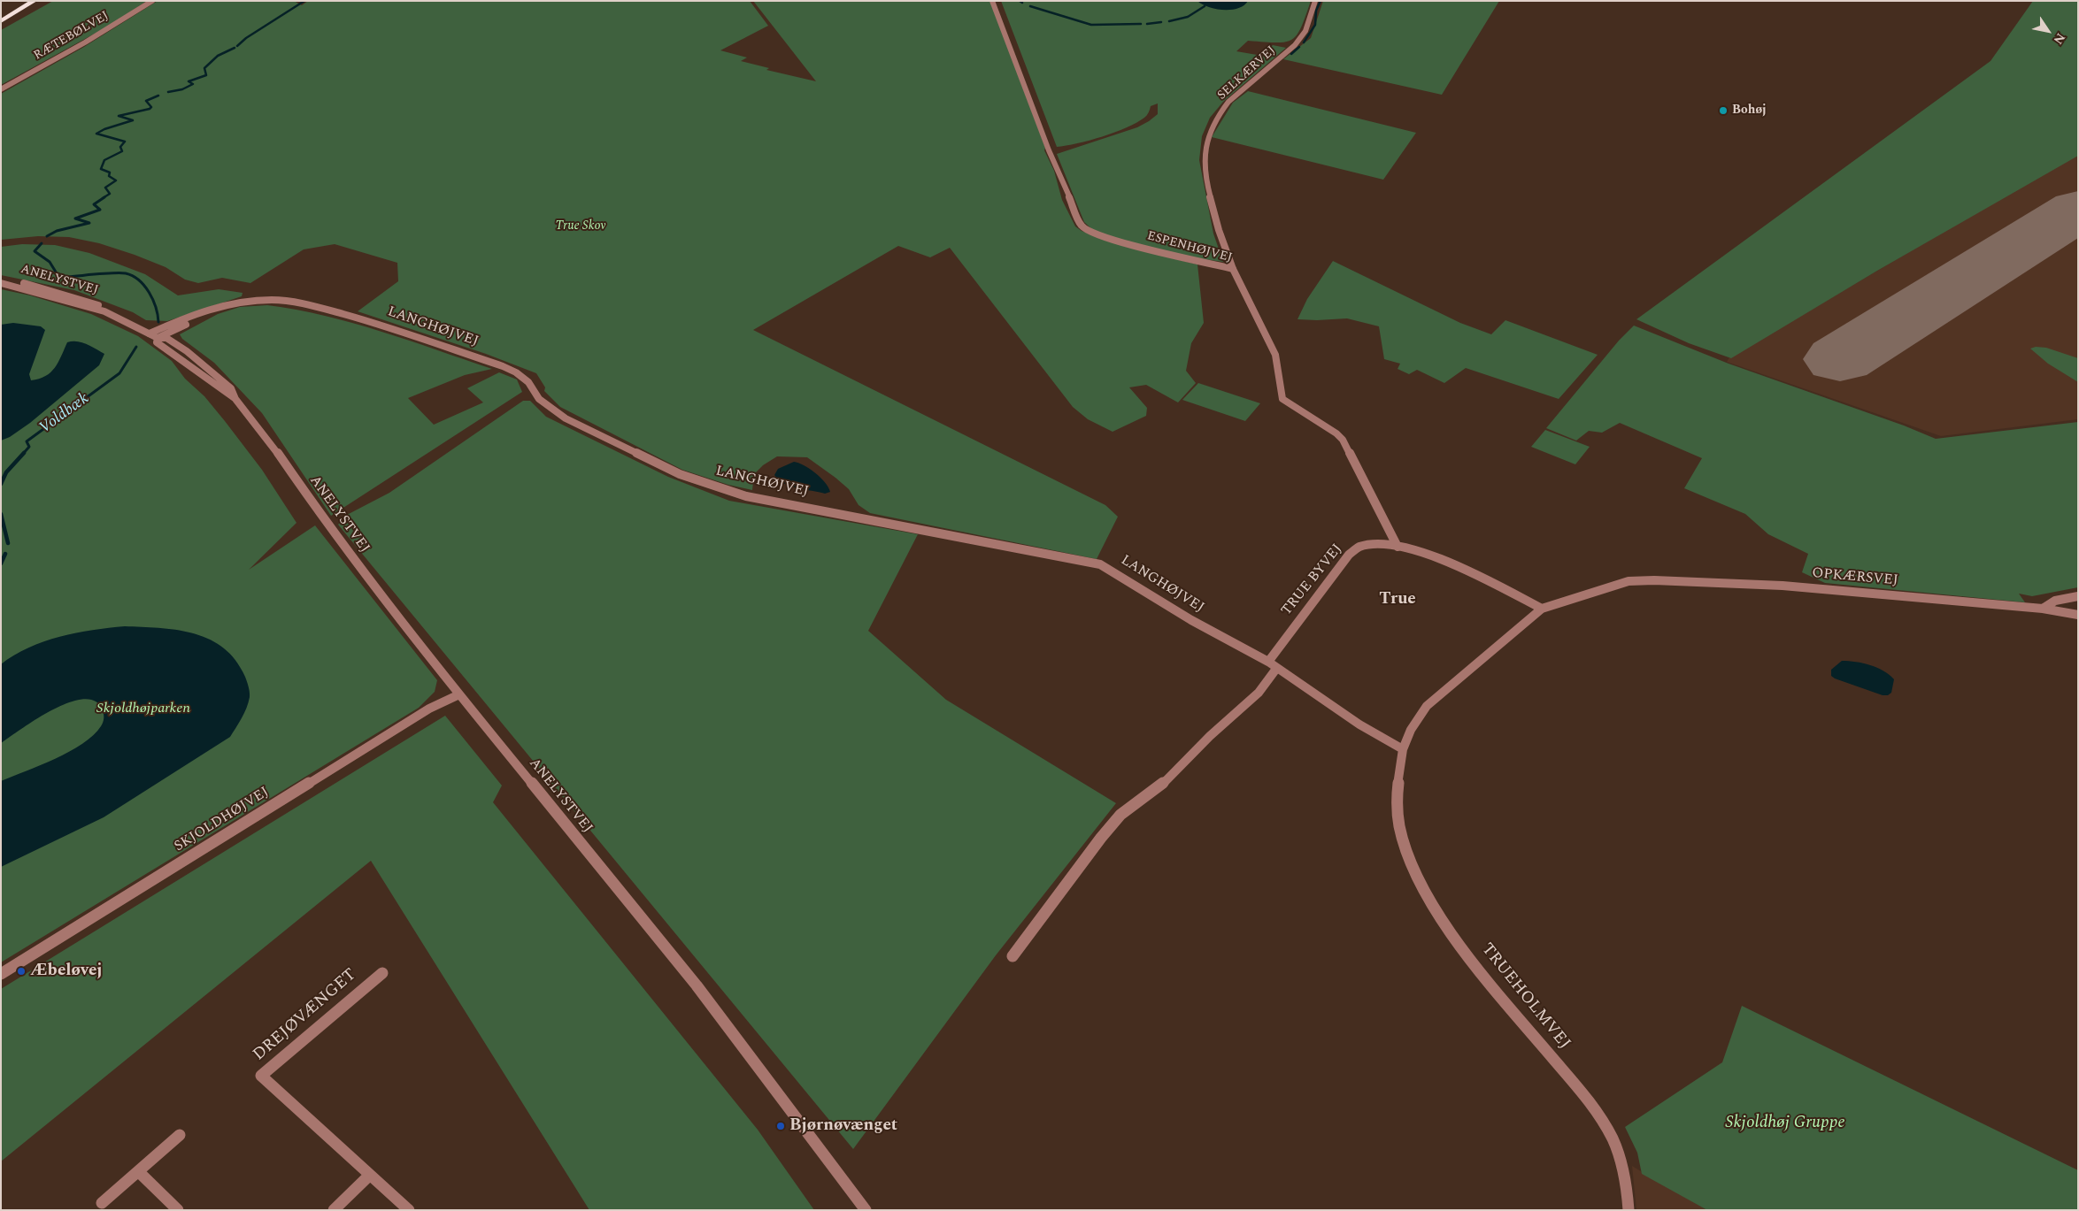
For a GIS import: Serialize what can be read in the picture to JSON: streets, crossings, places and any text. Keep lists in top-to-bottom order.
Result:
{
  "streets": {
    "street": [
      "RÆTEBØLVEJ",
      "SELKÆRVEJ",
      "ESPENHØJVEJ",
      "ANELYSTVEJ",
      "LANGHØJVEJ",
      "OPKÆRSVEJ",
      "TRUE BYVEJ",
      "SKJOLDHØJVEJ",
      "TRUEHOLMVEJ",
      "DREJØVÆNGET"
    ]
  },
  "crossings": [
    ["SELKÆRVEJ", "ESPENHØJVEJ"],
    ["ESPENHØJVEJ", "TRUE BYVEJ"],
    ["ANELYSTVEJ", "LANGHØJVEJ"],
    ["ANELYSTVEJ", "SKJOLDHØJVEJ"],
    ["LANGHØJVEJ", "TRUE BYVEJ"],
    ["OPKÆRSVEJ", "TRUE BYVEJ"]
  ],
  "districts": ["True"],
  "water": ["Voldbæk"],
  "parks": ["True Skov", "Skjoldhøjparken", "Skjoldhøj Gruppe"],
  "places": ["Bohøj", "Æbeløvej", "Bjørnøvænget"],
  "north": "bottom right"
}
